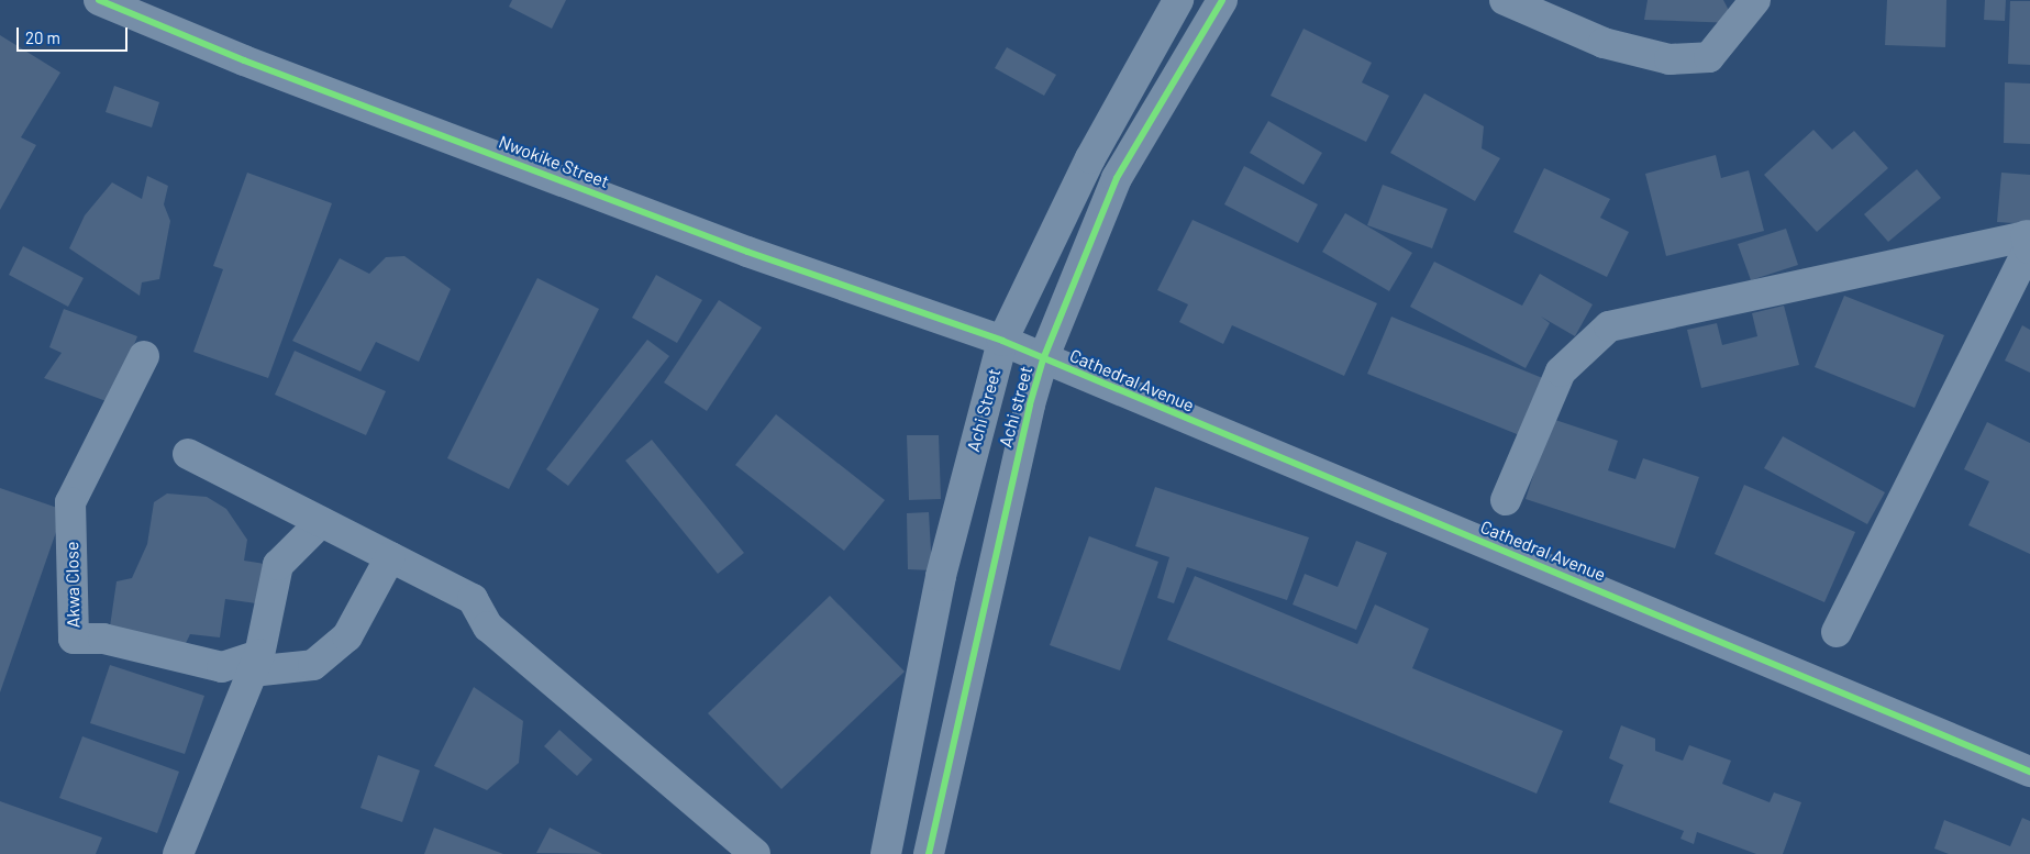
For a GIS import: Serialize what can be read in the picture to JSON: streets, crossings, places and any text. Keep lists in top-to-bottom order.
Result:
{
  "streets": {
    "street": [
      "Nwokike Street",
      "Cathedral Avenue",
      "Achi street",
      "Achi Street",
      "Akwa Close"
    ]
  },
  "crossings": [
    ["Nwokike Street", "Cathedral Avenue"],
    ["Nwokike Street", "Achi street"],
    ["Nwokike Street", "Achi Street"],
    ["Cathedral Avenue", "Achi street"]
  ],
  "scale_bar": "20 m"
}
